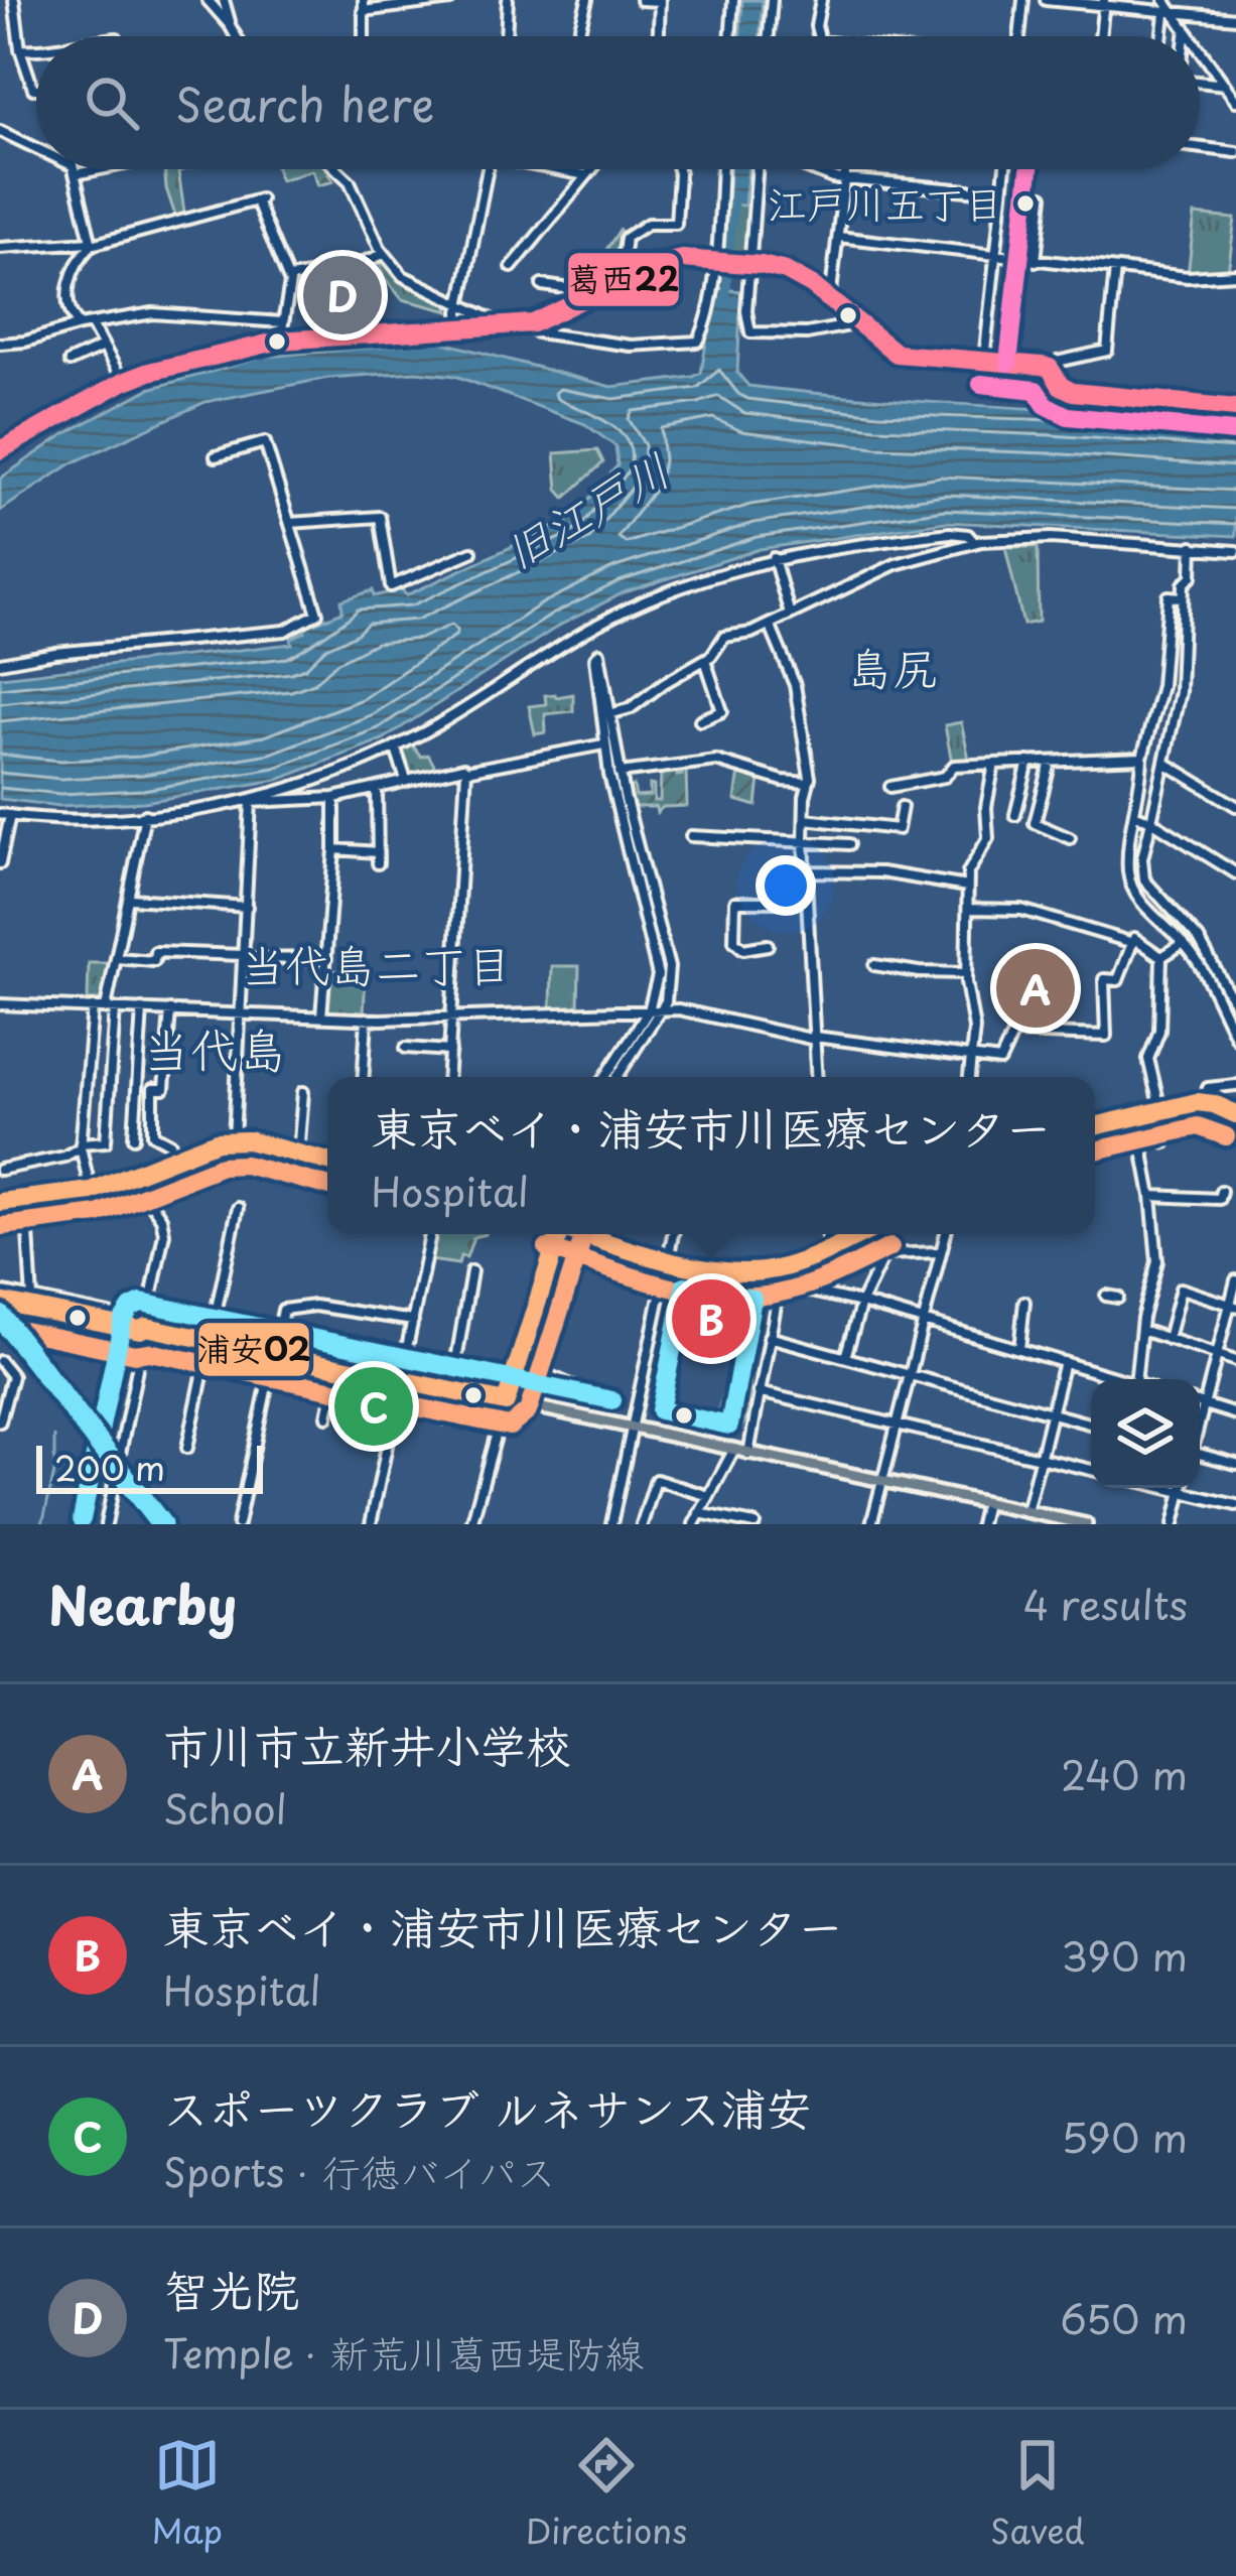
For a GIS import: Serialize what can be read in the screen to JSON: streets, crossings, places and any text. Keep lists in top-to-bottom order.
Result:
{
  "districts": ["島尻", "当代島二丁目", "当代島"],
  "water": ["旧江戸川"],
  "places": ["江戸川五丁目"],
  "lines": ["transit line 葛西22", "transit line 浦安02"],
  "scale_bar": "200 m",
  "page": {
    "search": "Search here",
    "pins": [
      "D",
      "A",
      "B",
      "C"
    ],
    "popup": ["東京ベイ・浦安市川医療センター", "Hospital"],
    "scale": "200 m",
    "heading": ["Nearby", "4 results"],
    "list": [
      {
        "mark": "A",
        "name": "市川市立新井小学校",
        "note": "School",
        "value": "240 m"
      },
      {
        "mark": "B",
        "name": "東京ベイ・浦安市川医療センター",
        "note": "Hospital",
        "value": "390 m"
      },
      {
        "mark": "C",
        "name": "スポーツクラブ ルネサンス浦安",
        "note": "Sports · 行徳バイパス",
        "value": "590 m"
      },
      {
        "mark": "D",
        "name": "智光院",
        "note": "Temple · 新荒川葛西堤防線",
        "value": "650 m"
      }
    ],
    "nav": ["Map", "Directions", "Saved"]
  }
}
